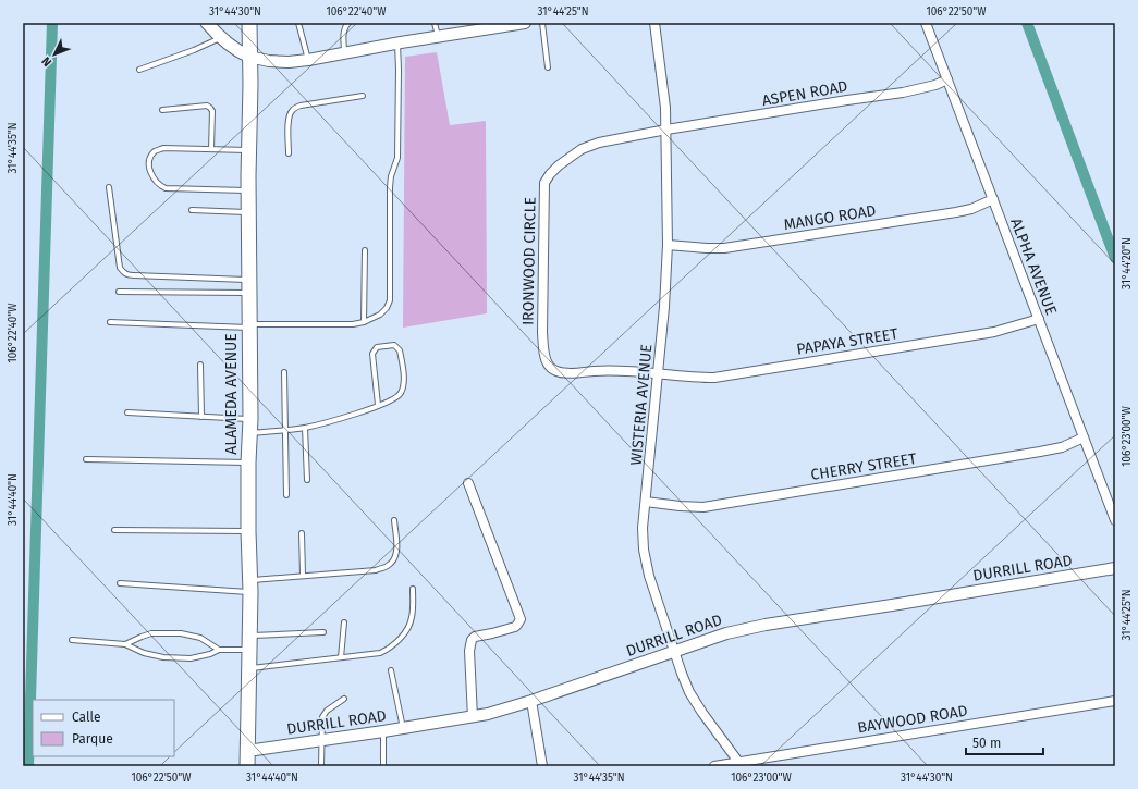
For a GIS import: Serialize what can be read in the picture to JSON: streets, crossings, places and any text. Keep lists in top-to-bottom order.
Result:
{
  "streets": {
    "main road": ["ALAMEDA AVENUE"],
    "street": [
      "ASPEN ROAD",
      "MANGO ROAD",
      "IRONWOOD CIRCLE",
      "ALPHA AVENUE",
      "PAPAYA STREET",
      "WISTERIA AVENUE",
      "CHERRY STREET",
      "DURRILL ROAD",
      "BAYWOOD ROAD"
    ]
  },
  "crossings": [
    ["ASPEN ROAD", "IRONWOOD CIRCLE"],
    ["ASPEN ROAD", "ALPHA AVENUE"],
    ["ASPEN ROAD", "WISTERIA AVENUE"],
    ["MANGO ROAD", "ALPHA AVENUE"],
    ["MANGO ROAD", "WISTERIA AVENUE"],
    ["IRONWOOD CIRCLE", "PAPAYA STREET"],
    ["IRONWOOD CIRCLE", "WISTERIA AVENUE"],
    ["ALPHA AVENUE", "PAPAYA STREET"],
    ["ALPHA AVENUE", "CHERRY STREET"],
    ["PAPAYA STREET", "WISTERIA AVENUE"],
    ["ALAMEDA AVENUE", "DURRILL ROAD"],
    ["WISTERIA AVENUE", "CHERRY STREET"],
    ["WISTERIA AVENUE", "DURRILL ROAD"],
    ["WISTERIA AVENUE", "BAYWOOD ROAD"]
  ],
  "legend": ["Calle", "Parque"],
  "scale_bar": "50 m",
  "north": "bottom left",
  "coordinates": [
    "31°44'30\"N",
    "106°22'40\"W",
    "31°44'25\"N",
    "106°22'50\"W",
    "31°44'35\"N",
    "31°44'20\"N",
    "106°23'00\"W",
    "31°44'40\"N"
  ]
}
